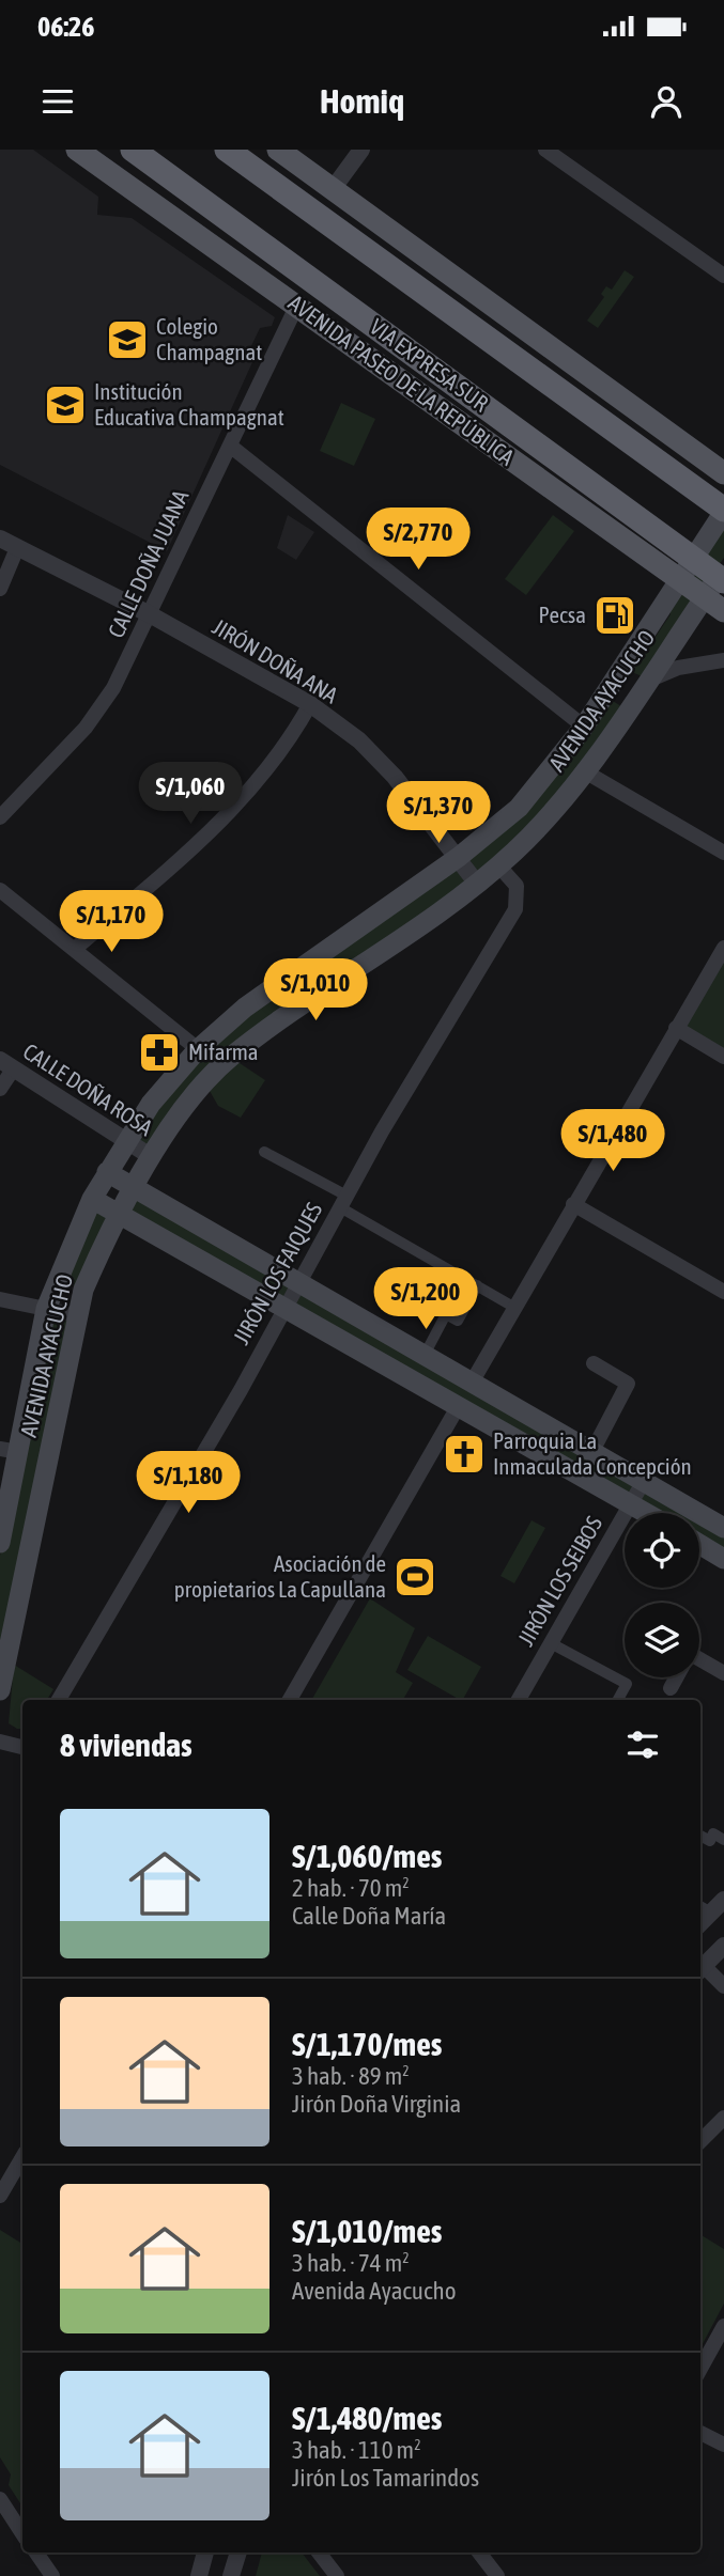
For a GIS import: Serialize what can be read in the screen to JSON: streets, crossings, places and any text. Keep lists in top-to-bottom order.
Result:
{
  "streets": {
    "highway": ["VIA EXPRESA SUR"],
    "main road": ["AVENIDA PASEO DE LA REPÚBLICA", "AVENIDA AYACUCHO"],
    "street": [
      "CALLE DOÑA JUANA",
      "JIRÓN DOÑA ANA",
      "CALLE DOÑA ROSA",
      "JIRÓN LOS FAIQUES",
      "JIRÓN LOS SEIBOS"
    ]
  },
  "crossings": [
    ["VIA EXPRESA SUR", "AVENIDA AYACUCHO"],
    ["AVENIDA PASEO DE LA REPÚBLICA", "CALLE DOÑA JUANA"],
    ["AVENIDA PASEO DE LA REPÚBLICA", "AVENIDA AYACUCHO"],
    ["CALLE DOÑA JUANA", "JIRÓN DOÑA ANA"],
    ["JIRÓN DOÑA ANA", "AVENIDA AYACUCHO"],
    ["AVENIDA AYACUCHO", "CALLE DOÑA ROSA"],
    ["AVENIDA AYACUCHO", "JIRÓN LOS FAIQUES"]
  ],
  "places": {
    "school or university": ["Colegio Champagnat", "Institución Educativa Champagnat"],
    "fuel station": ["Pecsa"],
    "pharmacy": ["Mifarma"],
    "church": ["Parroquia La Inmaculada Concepción"],
    "sports": ["Asociación de propietarios La Capullana"]
  },
  "page": {
    "status": "06:26",
    "header": "Homiq",
    "price": [
      "S/2,770",
      "S/1,060",
      "S/1,370",
      "S/1,170",
      "S/1,010",
      "S/1,480",
      "S/1,200",
      "S/1,180"
    ],
    "heading": "8 viviendas",
    "list": [
      {
        "name": "S/1,060/mes",
        "note": "2 hab. · 70 m² · Calle Doña María"
      },
      {
        "name": "S/1,170/mes",
        "note": "3 hab. · 89 m² · Jirón Doña Virginia"
      },
      {
        "name": "S/1,010/mes",
        "note": "3 hab. · 74 m² · Avenida Ayacucho"
      },
      {
        "name": "S/1,480/mes",
        "note": "3 hab. · 110 m² · Jirón Los Tamarindos"
      }
    ]
  }
}
